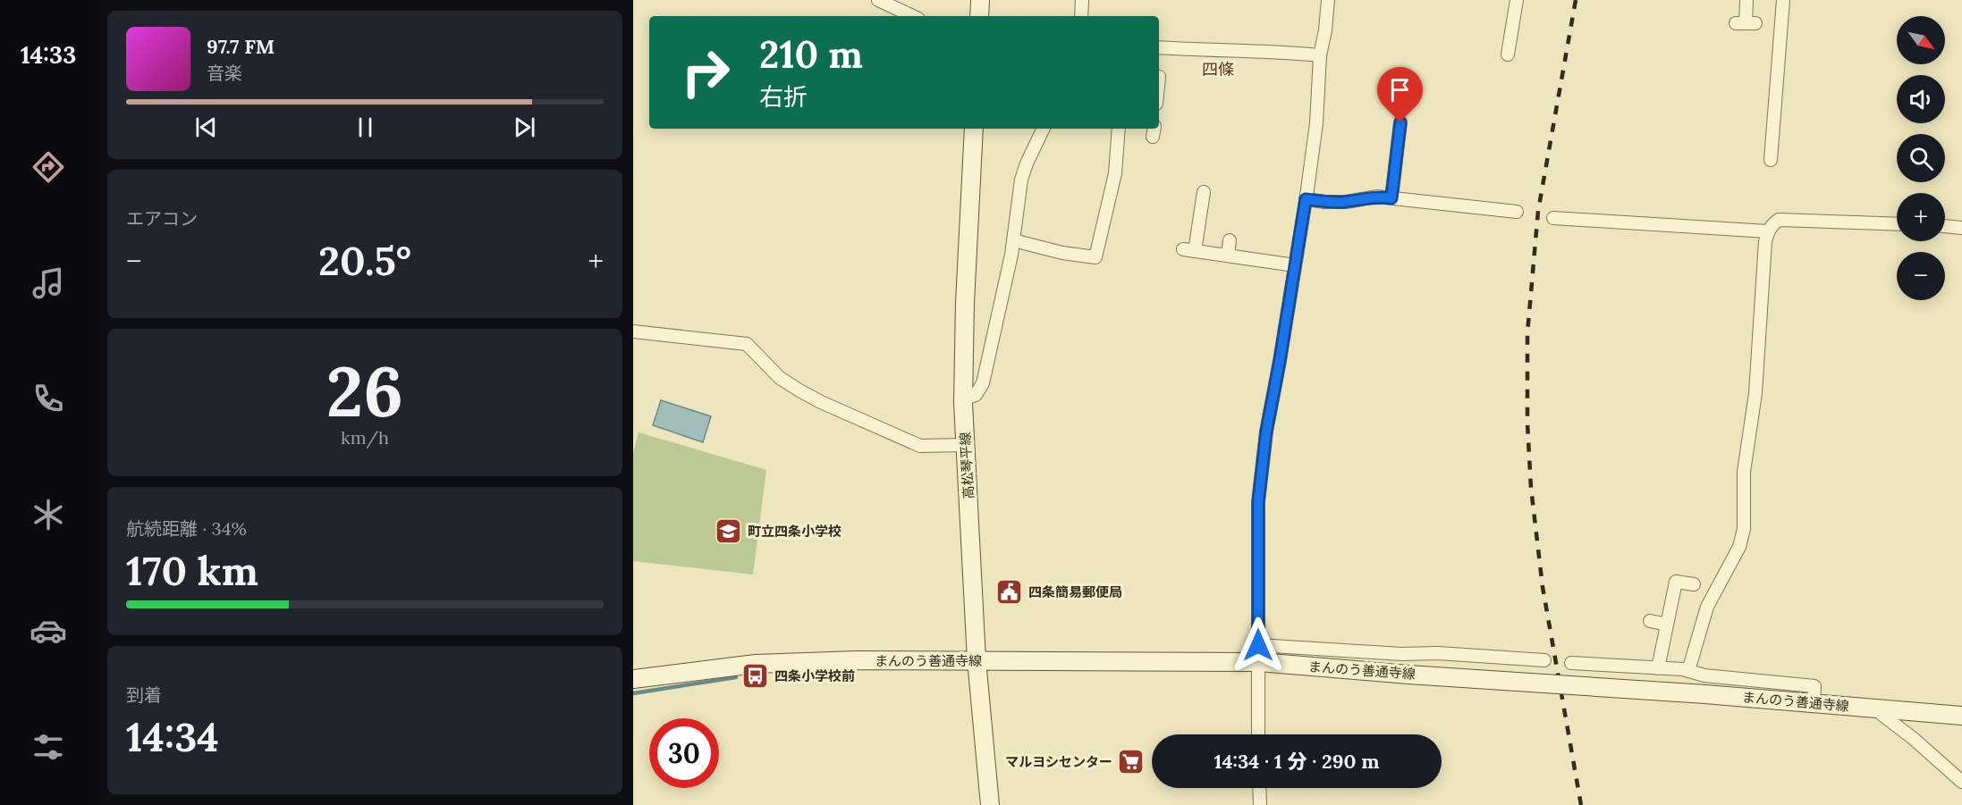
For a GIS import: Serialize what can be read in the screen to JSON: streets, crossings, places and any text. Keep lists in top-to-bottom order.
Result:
{
  "streets": {
    "main road": ["高松琴平線", "まんのう善通寺線"]
  },
  "crossings": [
    ["高松琴平線", "まんのう善通寺線"]
  ],
  "districts": ["四條"],
  "places": {
    "school or university": ["町立四条小学校"],
    "public building": ["四条簡易郵便局"],
    "bus stop": ["四条小学校前"],
    "supermarket": ["マルヨシセンター"]
  },
  "north": "bottom right",
  "page": {
    "tabs": "14:33",
    "map_buttons": ["+", "−"],
    "turn": ["210 m", "右折"],
    "song": ["97.7 FM", "音楽"],
    "tile": [
      "エアコン",
      ["26", "km/h"],
      ["航続距離 · 34%", "170 km"],
      ["到着", "14:34"]
    ],
    "heat": ["−", "20.5°", "+"],
    "limit": "30",
    "trip": "14:34 · 1 分 · 290 m"
  }
}
